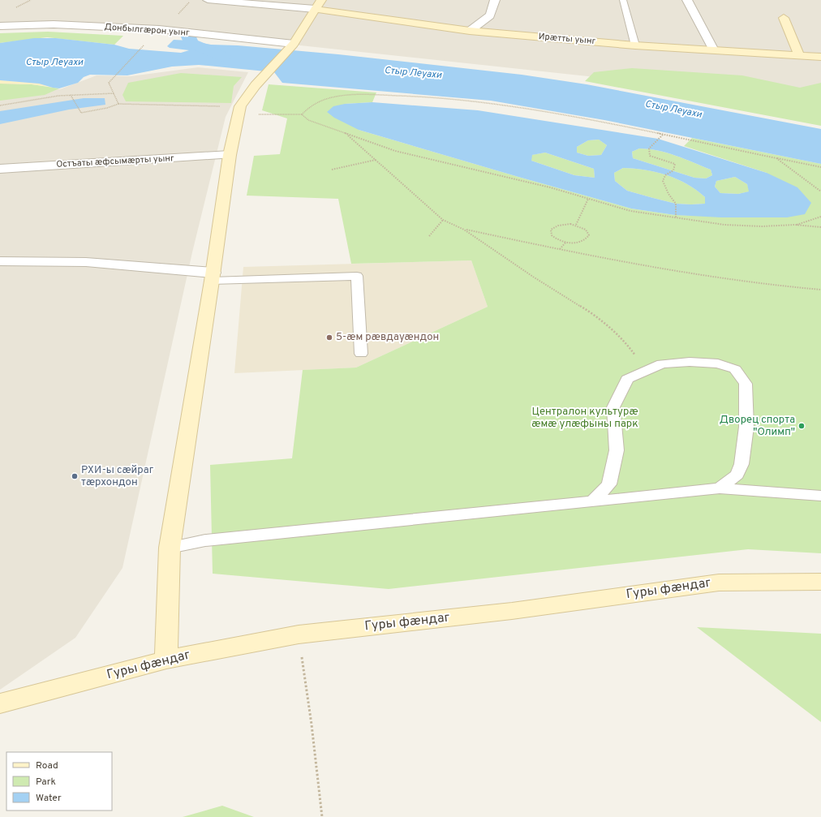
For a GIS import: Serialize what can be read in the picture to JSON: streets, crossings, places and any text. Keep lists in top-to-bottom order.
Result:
{
  "streets": {
    "street": [
      "Донбылгæрон уынг",
      "Ирæтты уынг",
      "Остъаты æфсымæрты уынг",
      "Гуры фӕндаг"
    ]
  },
  "water": ["Стыр Леуахи"],
  "parks": ["Централон культурæ æмæ улæфыны парк"],
  "places": ["5-æм рӕвдауӕндон", "Дворец спорта \"Олимп\"", "РХИ-ы сæйраг тæрхондон"],
  "legend": ["Road", "Park", "Water"]
}
